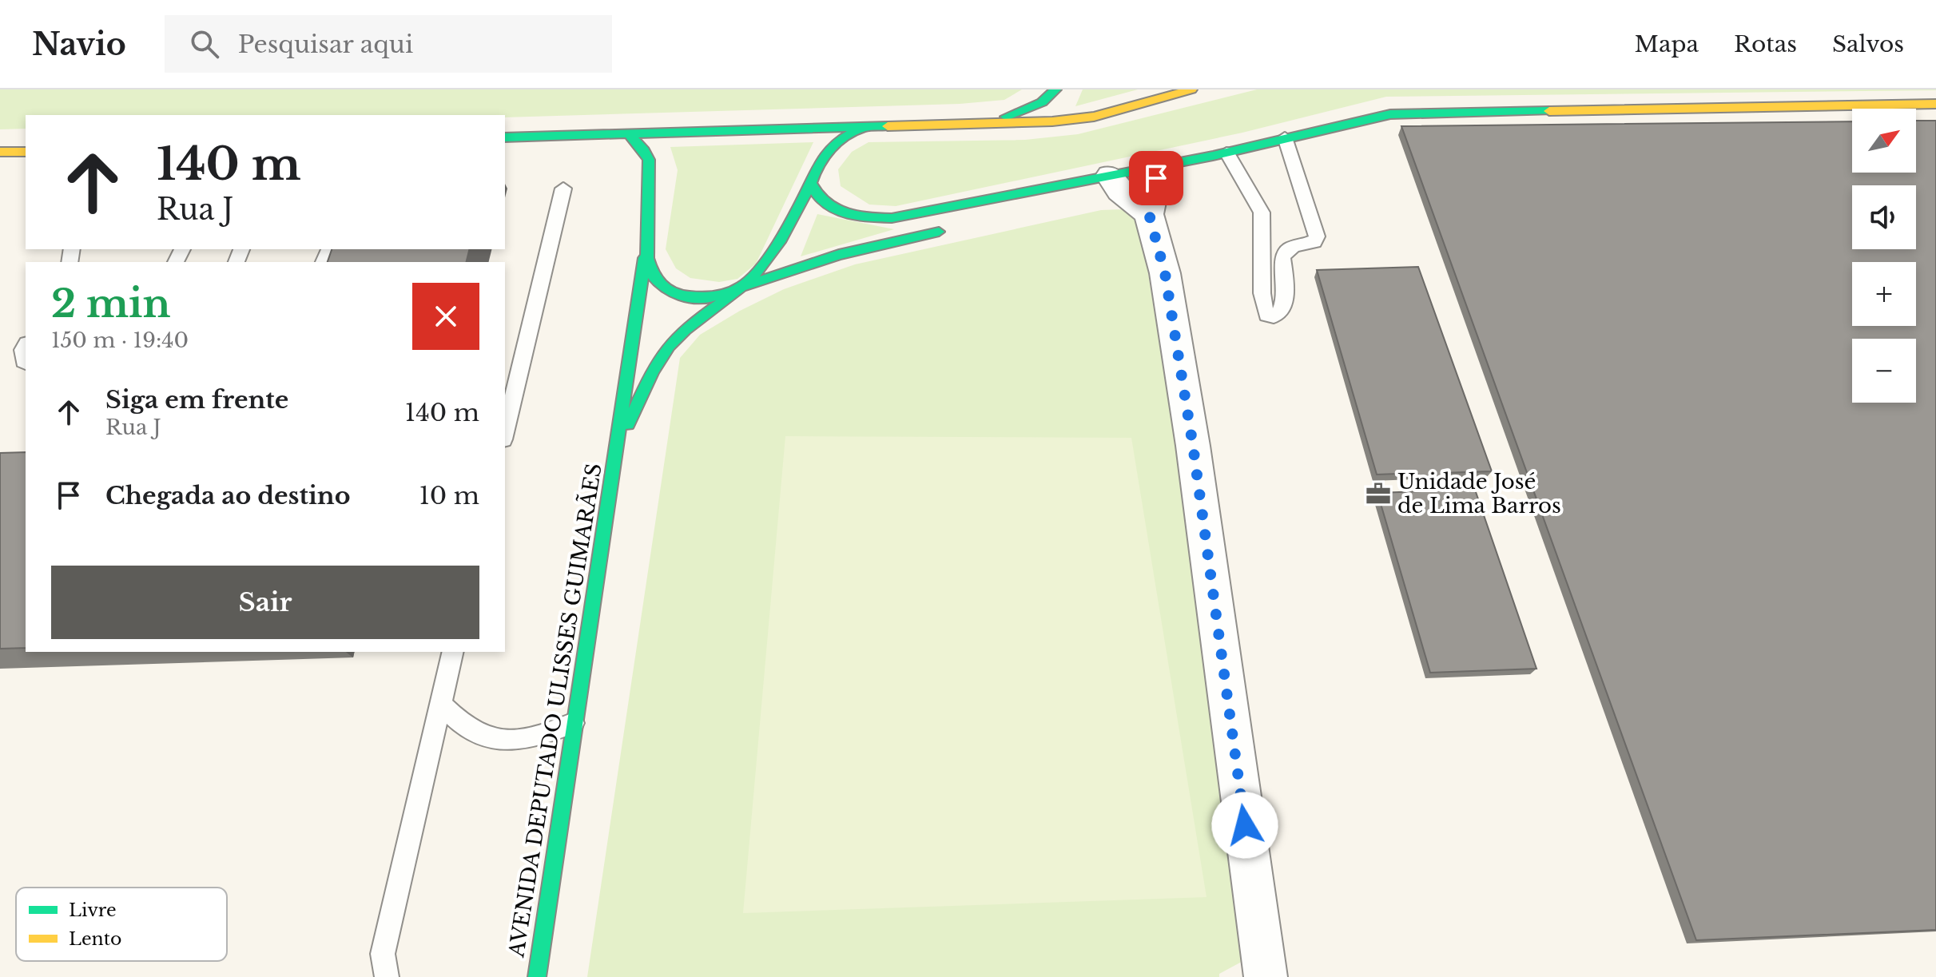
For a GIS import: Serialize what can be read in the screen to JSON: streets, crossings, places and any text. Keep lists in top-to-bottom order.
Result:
{
  "streets": {
    "main road": ["AVENIDA DEPUTADO ULISSES GUIMARÃES"]
  },
  "places": {
    "office": ["Unidade José de Lima Barros"]
  },
  "legend": ["Livre", "Lento"],
  "north": "top right",
  "page": {
    "header": "Navio",
    "search": "Pesquisar aqui",
    "nav": ["Mapa", "Rotas", "Salvos"],
    "map_buttons": ["+", "−"],
    "turn": ["140 m", "Rua J"],
    "heading": ["2 min", "150 m · 19:40"],
    "list": [
      {
        "name": "Siga em frente",
        "note": "Rua J",
        "value": "140 m"
      },
      {
        "name": "Chegada ao destino",
        "value": "10 m"
      }
    ],
    "buttons": "Sair"
  }
}
